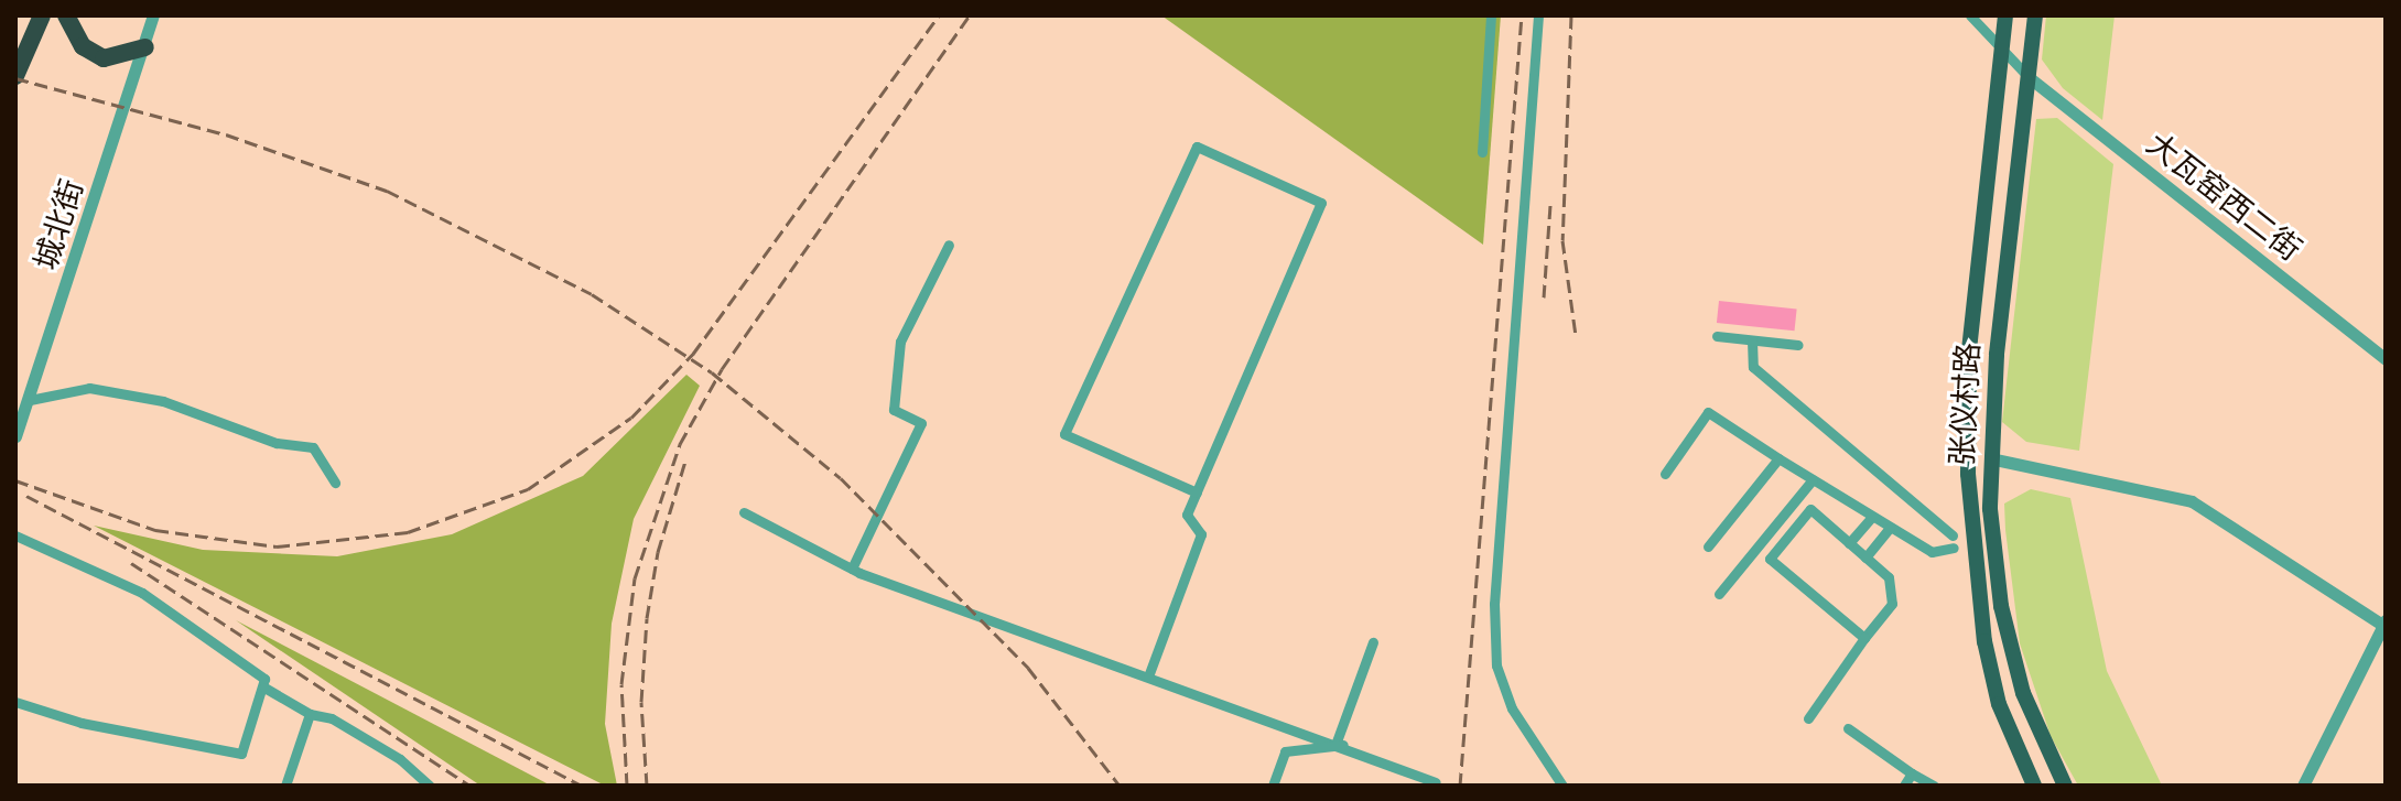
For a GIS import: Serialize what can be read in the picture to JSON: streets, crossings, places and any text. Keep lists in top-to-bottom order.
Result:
{
  "streets": {
    "main road": ["张仪村路"],
    "street": ["大瓦窑西二街", "城北街"]
  },
  "crossings": [
    ["大瓦窑西二街", "张仪村路"]
  ]
}
